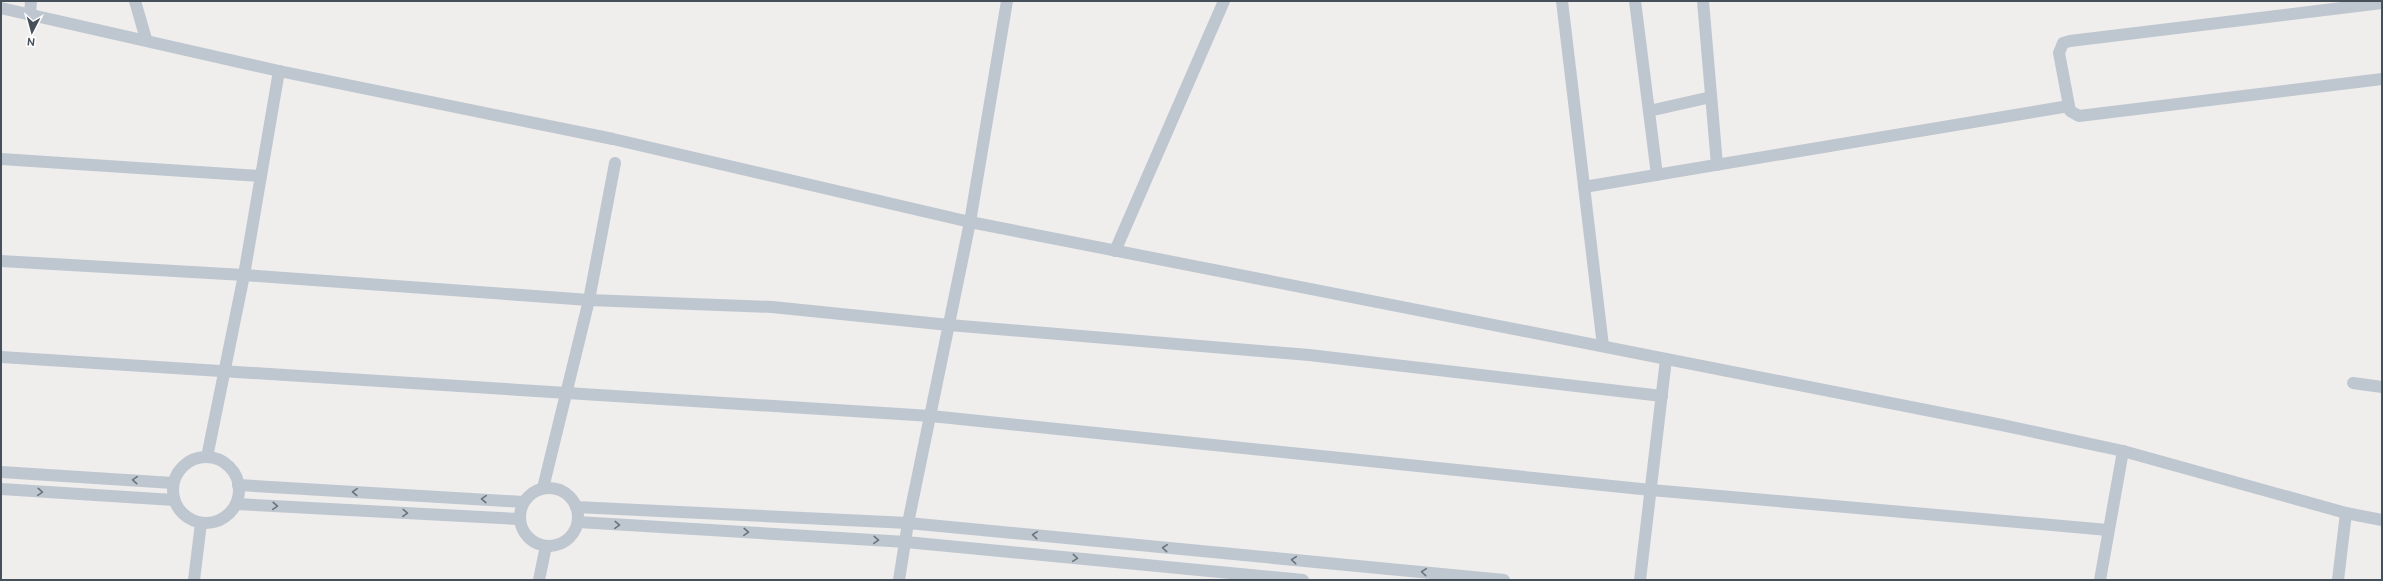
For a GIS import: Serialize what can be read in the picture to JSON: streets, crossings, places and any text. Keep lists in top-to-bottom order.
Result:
{
  "north": "bottom"
}
